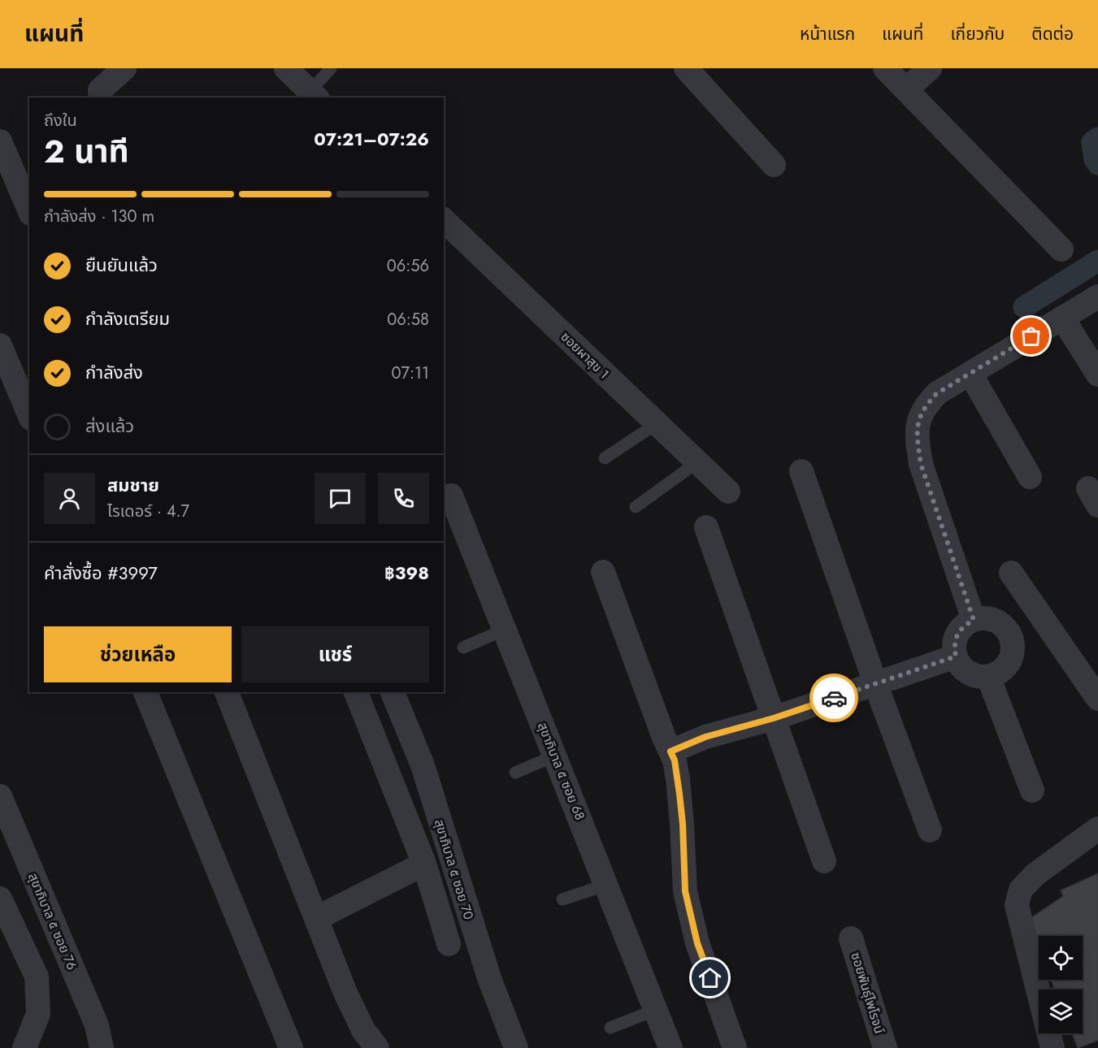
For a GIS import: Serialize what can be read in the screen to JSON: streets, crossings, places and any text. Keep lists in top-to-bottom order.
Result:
{
  "streets": {
    "street": [
      "ซอยผาสุข 1",
      "สุขาภิบาล ๕ ซอย 68",
      "สุขาภิบาล ๕ ซอย 70",
      "สุขาภิบาล ๕ ซอย 76",
      "ซอยพันธ์ุไพโรจน์"
    ]
  },
  "page": {
    "header": "แผนที่",
    "nav": [
      "หน้าแรก",
      "แผนที่",
      "เกี่ยวกับ",
      "ติดต่อ"
    ],
    "heading": ["2 นาที", "ถึงใน", "07:21–07:26"],
    "panel": [
      "สมชาย",
      "ไรเดอร์ · 4.7",
      "คำสั่งซื้อ #3997",
      "฿398"
    ],
    "bar": "กำลังส่ง · 130 m",
    "list": [
      ["ยืนยันแล้ว", "06:56"],
      ["กำลังเตรียม", "06:58"],
      ["กำลังส่ง", "07:11"],
      "ส่งแล้ว"
    ],
    "buttons": ["ช่วยเหลือ", "แชร์"]
  }
}
